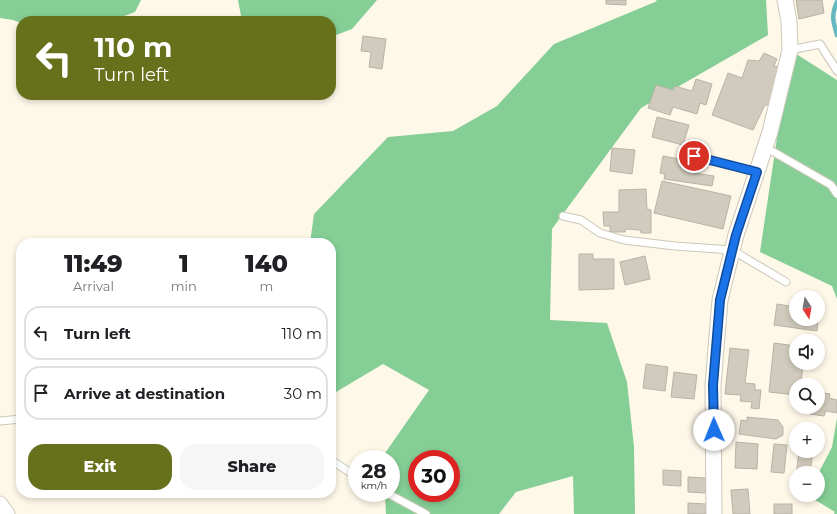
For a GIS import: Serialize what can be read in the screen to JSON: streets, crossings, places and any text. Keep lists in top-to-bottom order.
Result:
{
  "north": "bottom",
  "page": {
    "turn": ["110 m", "Turn left"],
    "eta": [
      "11:49",
      "Arrival",
      "1",
      "min",
      "140",
      "m"
    ],
    "map_buttons": ["+", "−"],
    "list": [
      {
        "name": "Turn left",
        "value": "110 m"
      },
      {
        "name": "Arrive at destination",
        "value": "30 m"
      }
    ],
    "buttons": ["Exit", "Share"],
    "speed": "28 km/h",
    "limit": "30"
  }
}
